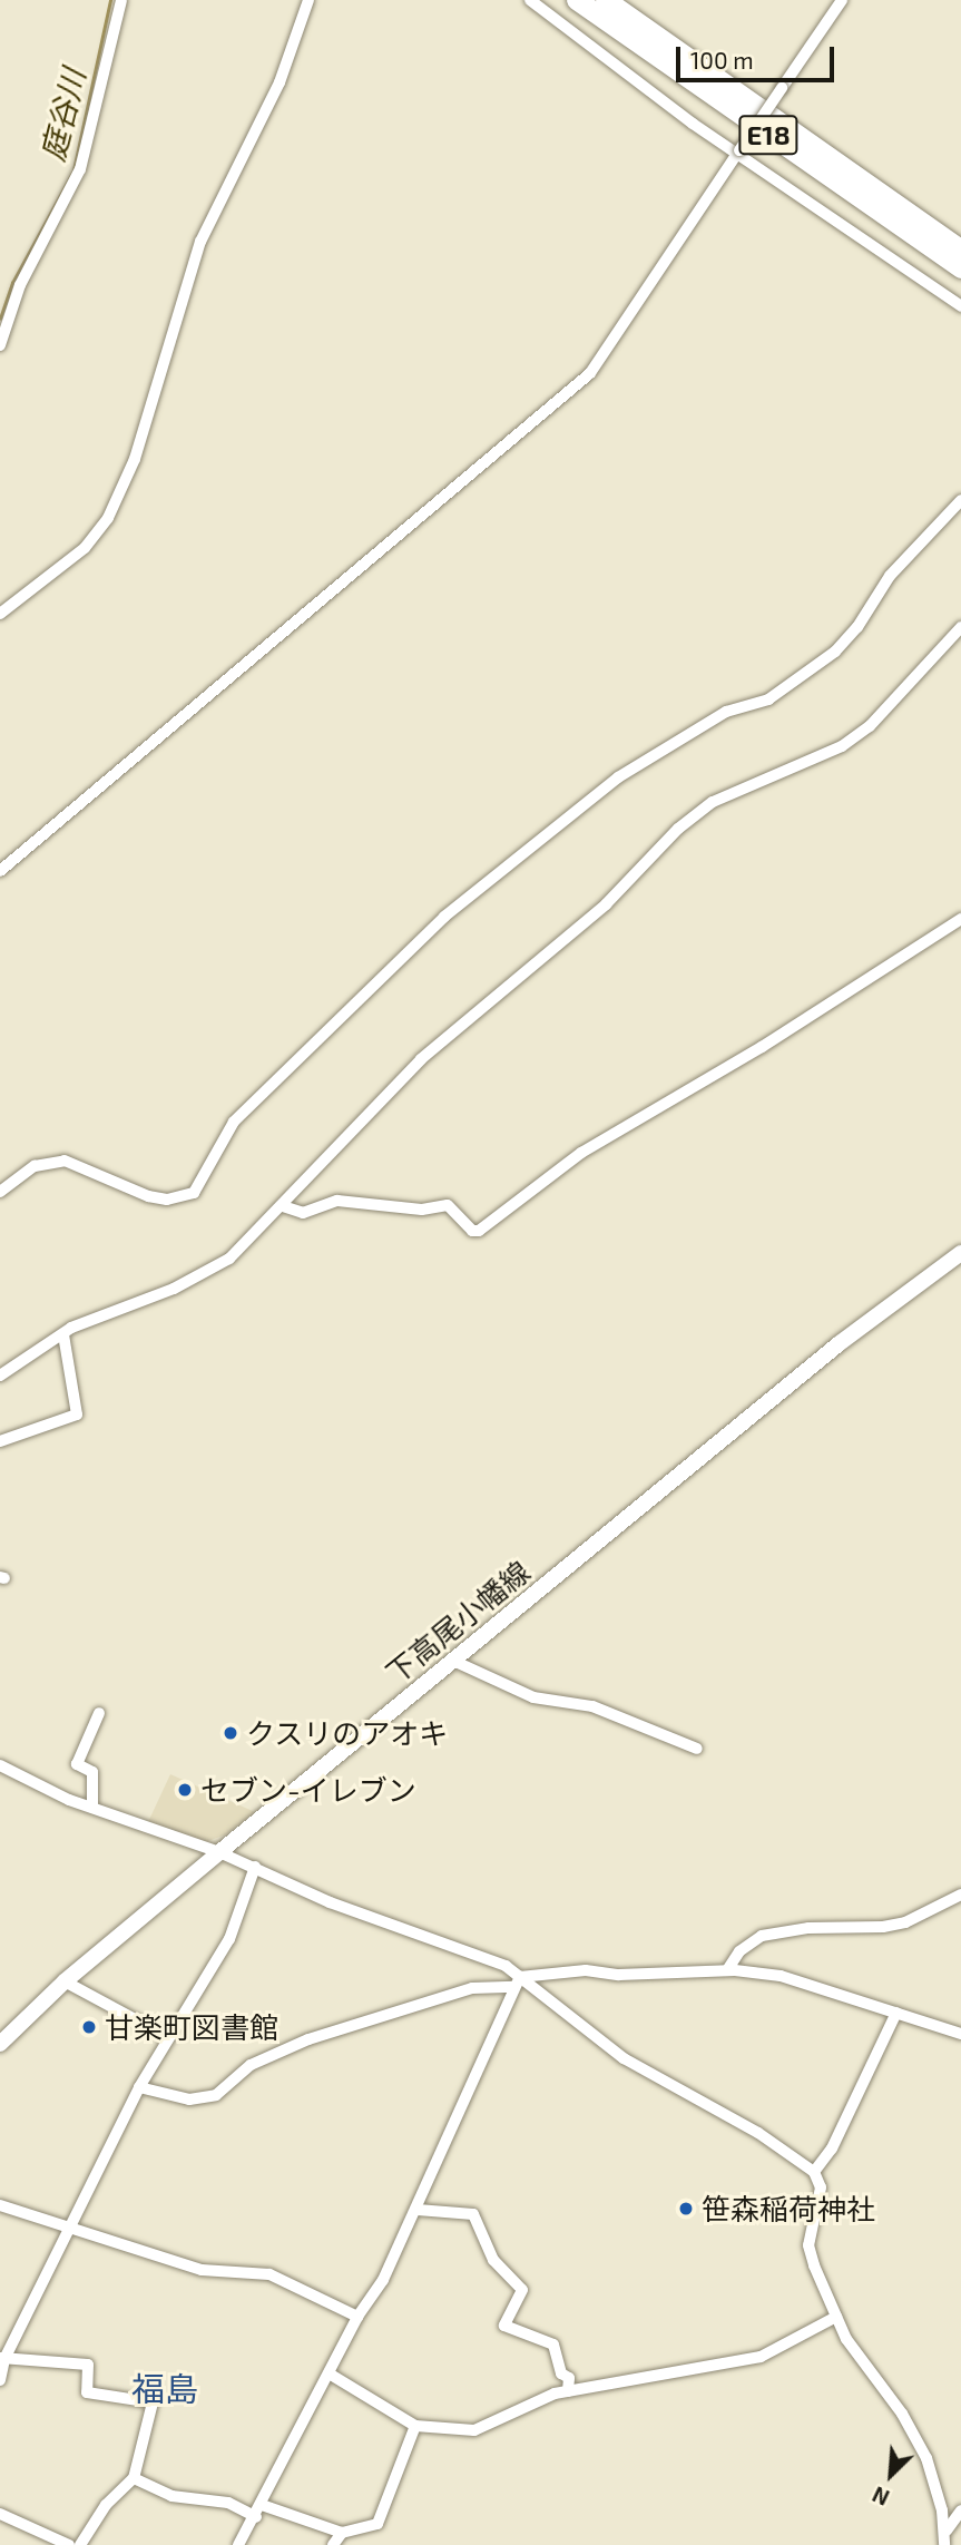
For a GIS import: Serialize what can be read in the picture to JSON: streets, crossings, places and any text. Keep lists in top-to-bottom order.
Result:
{
  "streets": {
    "highway": ["E18"],
    "main road": ["下高尾小幡線"]
  },
  "districts": ["福島"],
  "water": ["庭谷川"],
  "places": [
    "クスリのアオキ",
    "セブン-イレブン",
    "甘楽町図書館",
    "笹森稲荷神社"
  ],
  "scale_bar": "100 m",
  "north": "bottom left"
}
